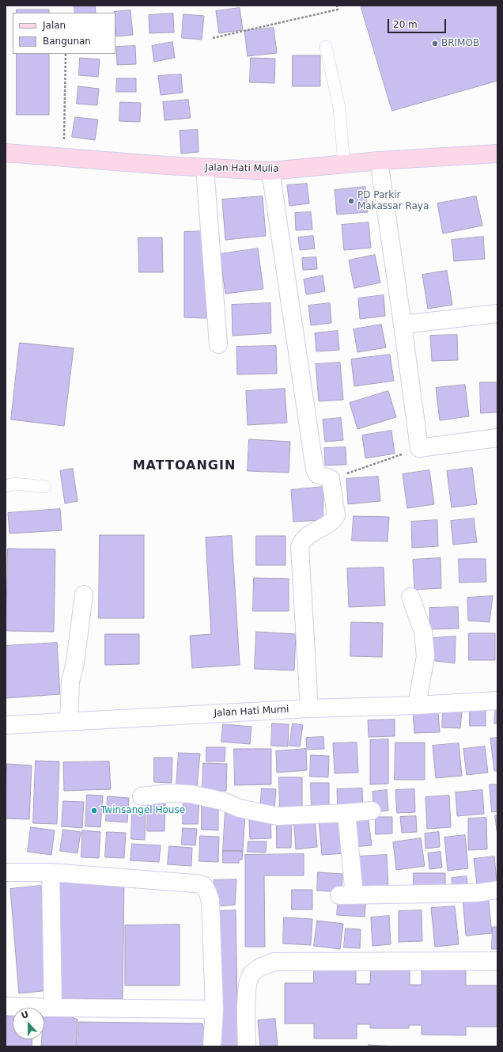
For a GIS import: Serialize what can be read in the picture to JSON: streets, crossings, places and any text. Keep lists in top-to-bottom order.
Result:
{
  "streets": {
    "street": ["Jalan Hati Mulia", "Jalan Hati Murni"]
  },
  "districts": ["MATTOANGIN"],
  "places": ["BRIMOB", "PD Parkir Makassar Raya", "Twinsangel House"],
  "legend": ["Jalan", "Bangunan"],
  "scale_bar": "20 m",
  "north": "top"
}
